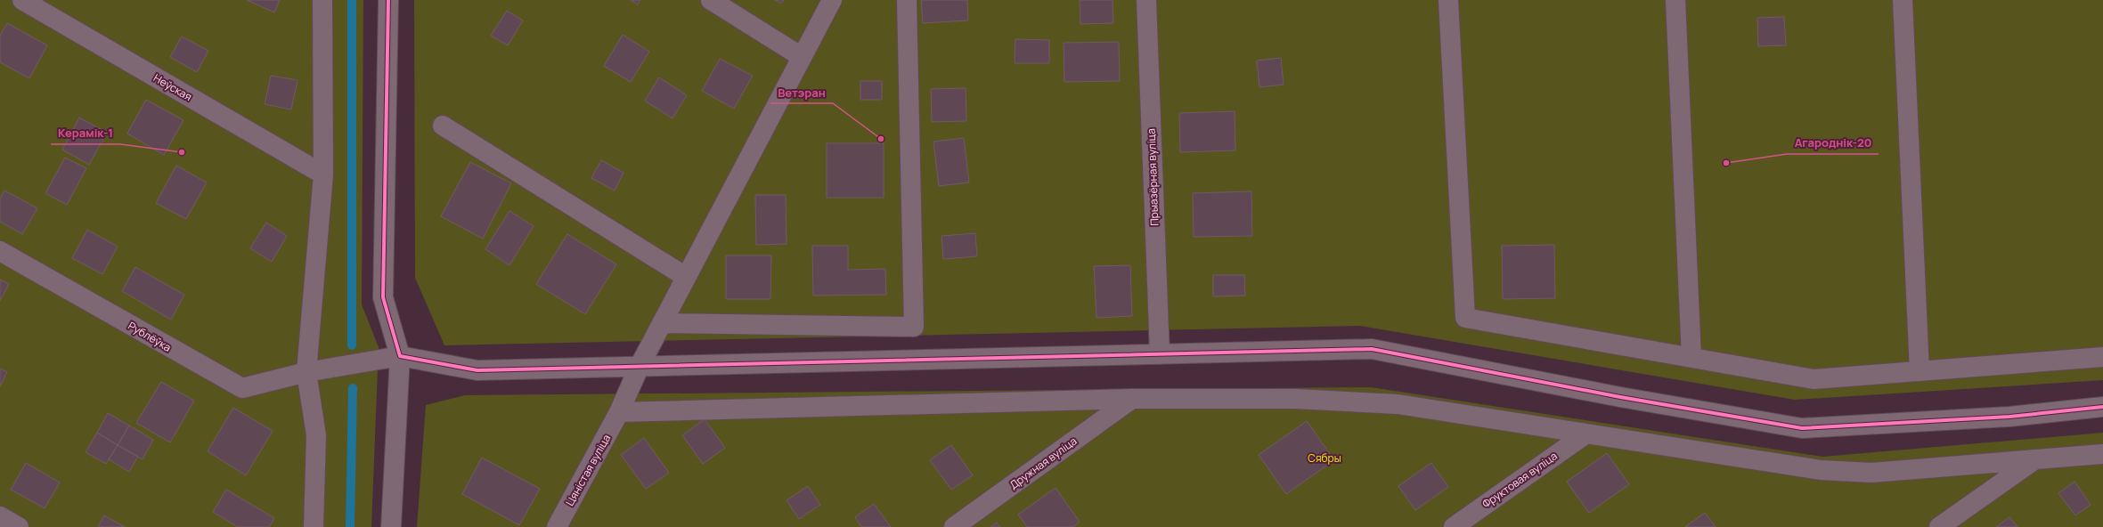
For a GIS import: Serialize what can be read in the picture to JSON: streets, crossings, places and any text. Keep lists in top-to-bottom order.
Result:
{
  "streets": {
    "street": [
      "Неўская",
      "Прыазёрная вуліца",
      "Рублёўка",
      "Дружная вуліца",
      "Цяністая вуліца",
      "Фруктовая вуліца"
    ]
  },
  "parks": ["Сябры"],
  "places": ["Ветэран", "Керамік-1", "Агароднік-20"]
}
